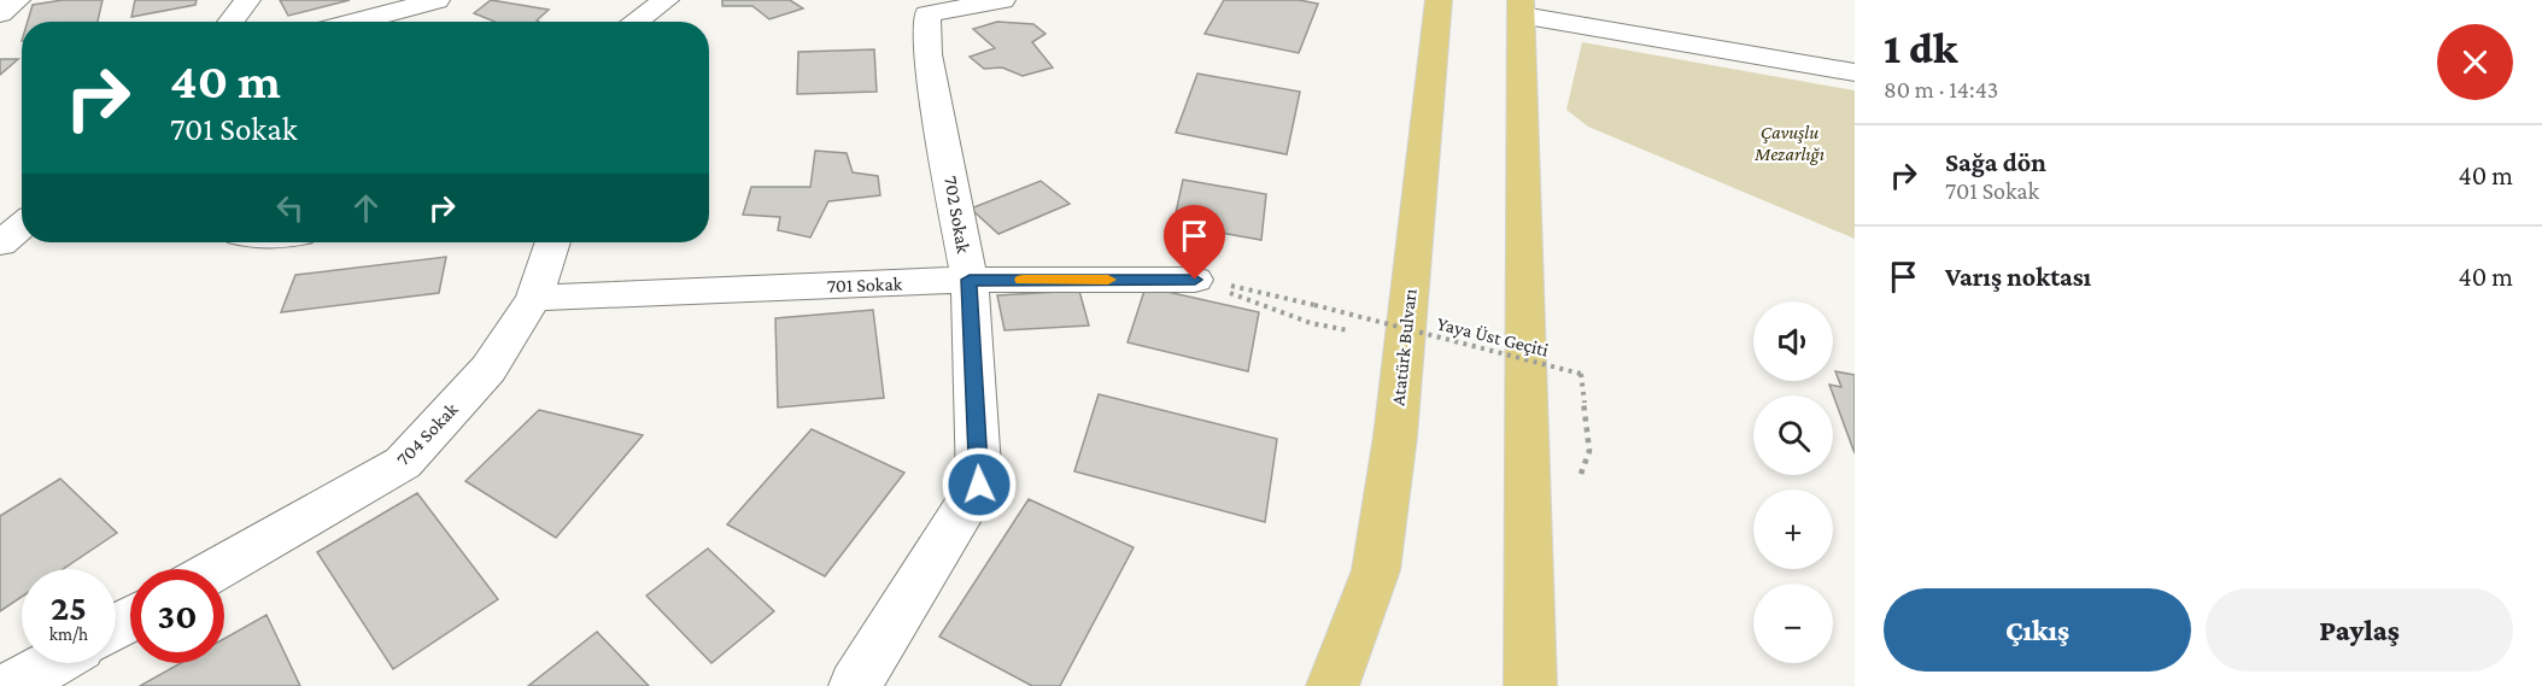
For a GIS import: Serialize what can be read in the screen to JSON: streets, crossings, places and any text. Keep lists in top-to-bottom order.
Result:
{
  "streets": {
    "main road": ["Atatürk Bulvarı"],
    "street": ["702 Sokak", "701 Sokak", "704 Sokak"],
    "path": ["Yaya Üst Geçiti"]
  },
  "crossings": [
    ["702 Sokak", "701 Sokak"],
    ["701 Sokak", "Yaya Üst Geçiti"],
    ["701 Sokak", "704 Sokak"]
  ],
  "parks": ["Çavuşlu Mezarlığı"],
  "page": {
    "heading": ["1 dk", "80 m · 14:43"],
    "turn": ["40 m", "701 Sokak"],
    "list": [
      {
        "name": "Sağa dön",
        "note": "701 Sokak",
        "value": "40 m"
      },
      {
        "name": "Varış noktası",
        "value": "40 m"
      }
    ],
    "map_buttons": ["+", "−"],
    "speed": "25 km/h",
    "limit": "30",
    "buttons": ["Çıkış", "Paylaş"]
  }
}
